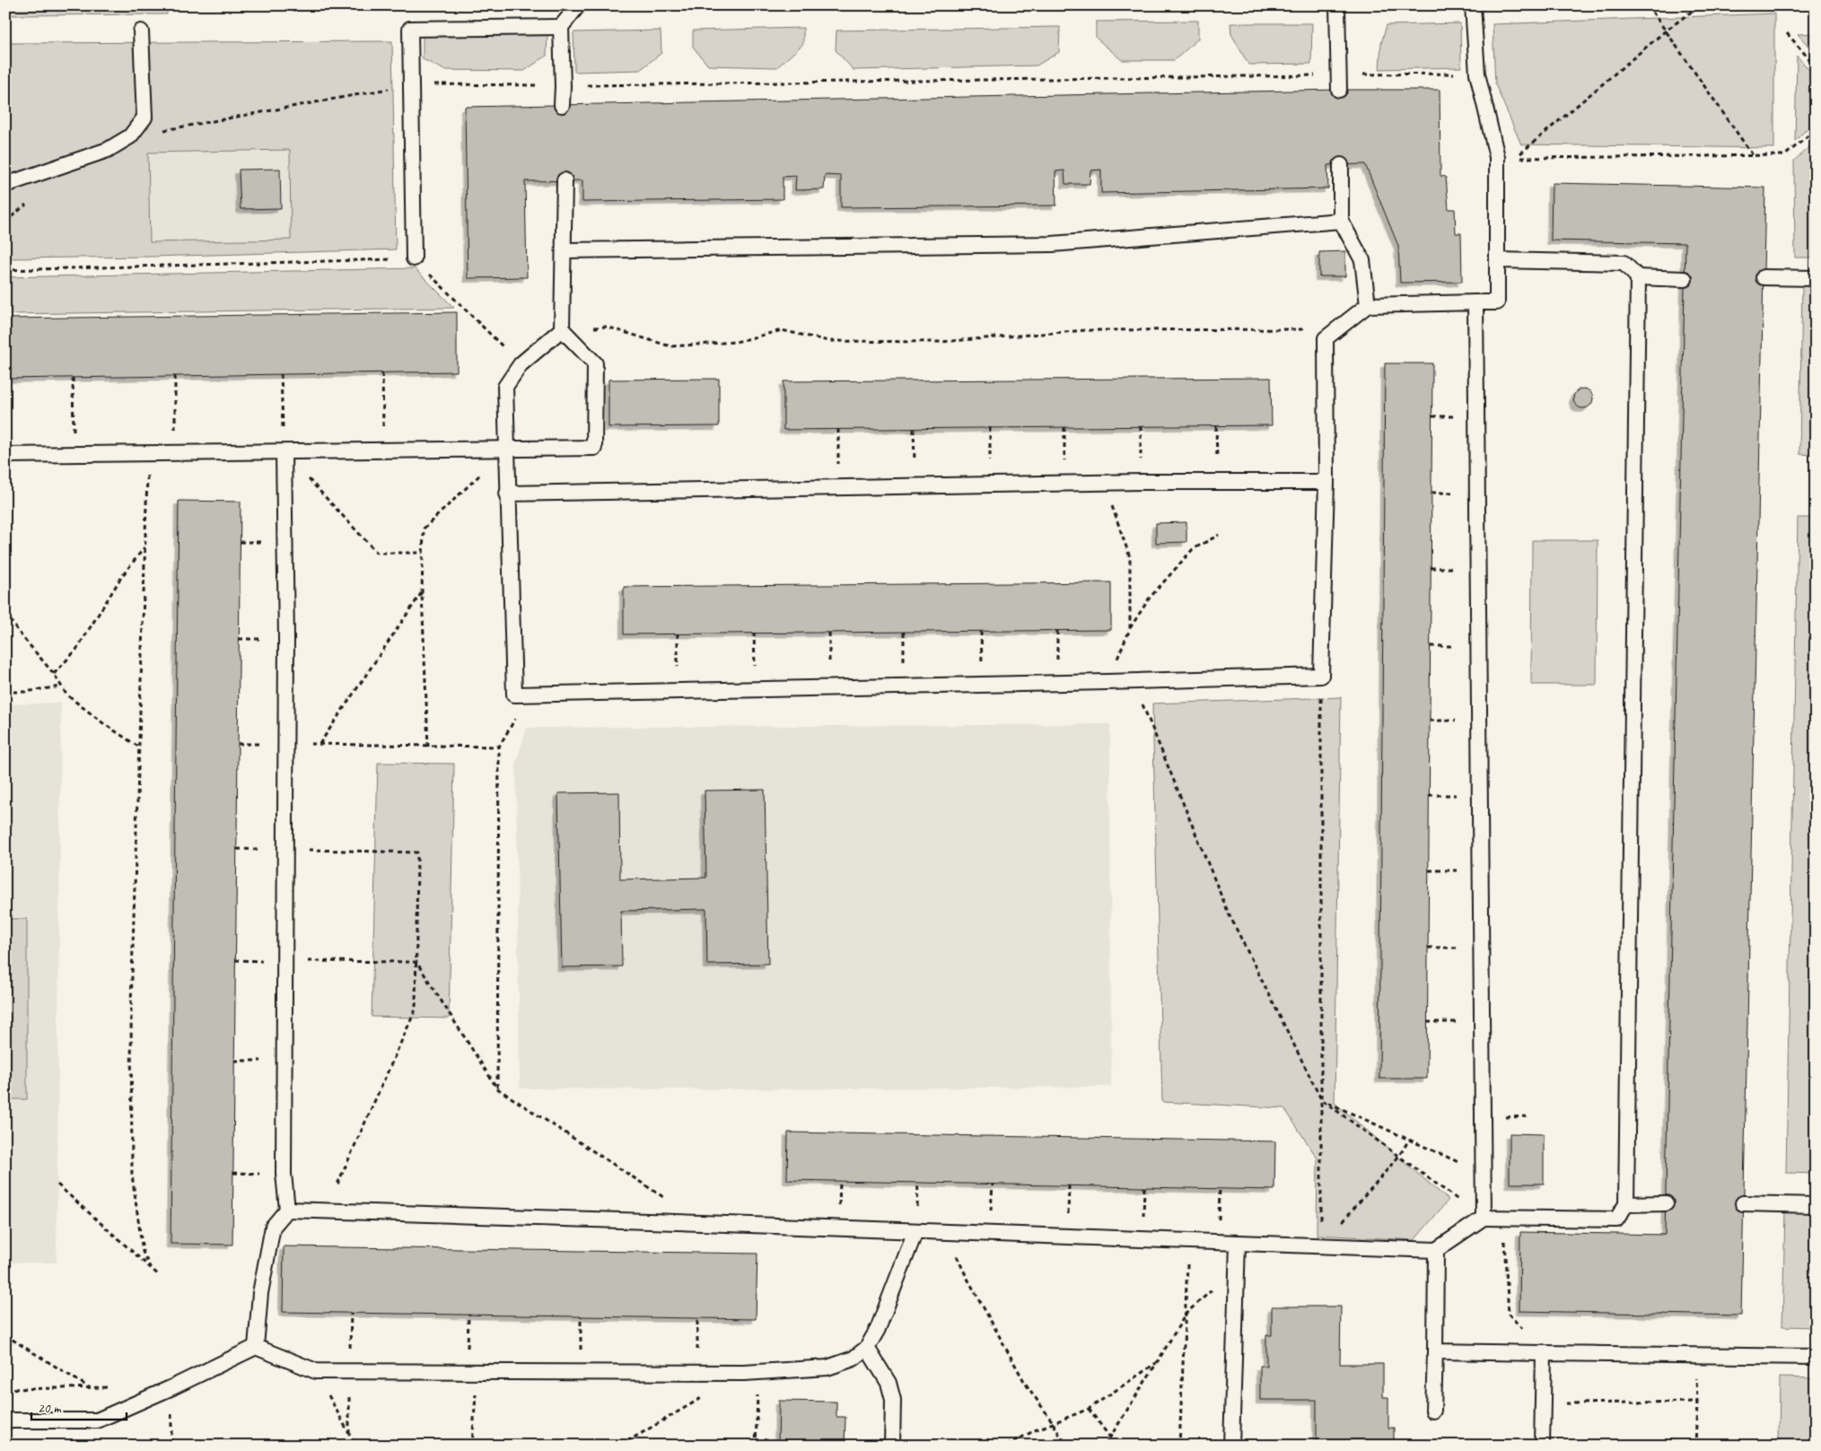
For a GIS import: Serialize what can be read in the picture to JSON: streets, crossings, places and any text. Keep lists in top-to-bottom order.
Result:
{
  "scale_bar": "20 m"
}
